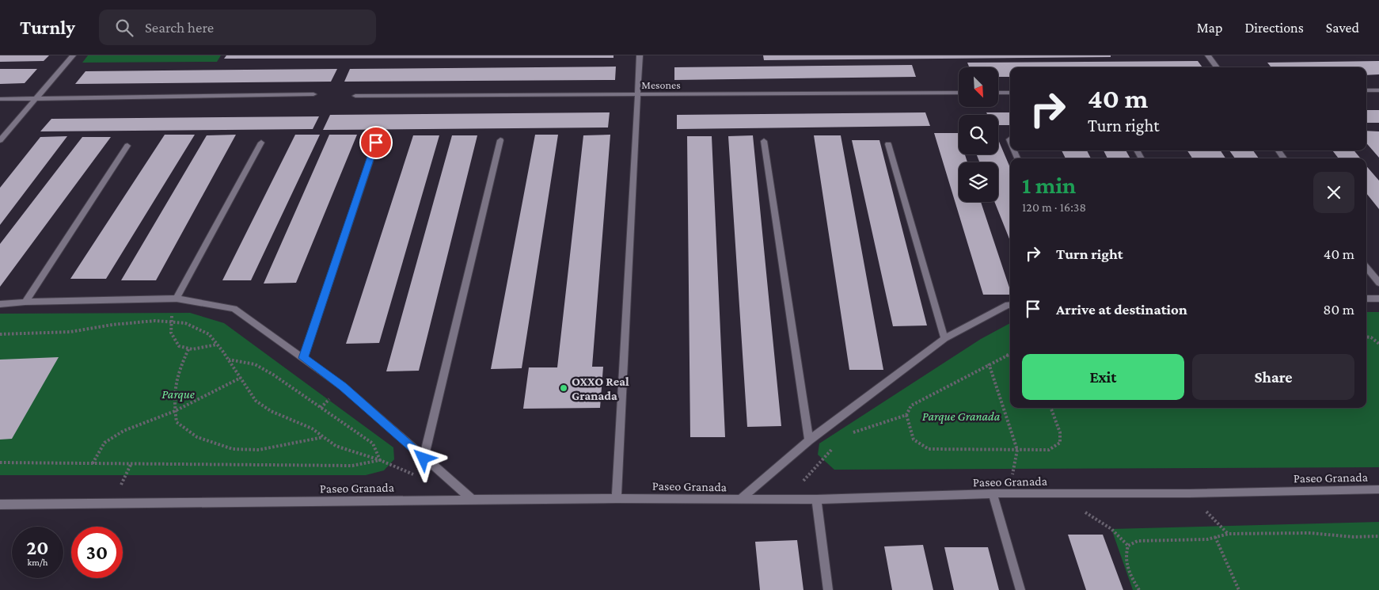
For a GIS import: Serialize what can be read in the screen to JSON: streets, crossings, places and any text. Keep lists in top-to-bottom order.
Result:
{
  "streets": {
    "street": ["Mesones", "Paseo Granada"]
  },
  "parks": ["Parque", "Parque Granada"],
  "places": ["OXXO Real Granada"],
  "north": "bottom right",
  "page": {
    "header": "Turnly",
    "search": "Search here",
    "nav": ["Map", "Directions", "Saved"],
    "turn": ["40 m", "Turn right"],
    "heading": ["1 min", "120 m · 16:38"],
    "list": [
      {
        "name": "Turn right",
        "value": "40 m"
      },
      {
        "name": "Arrive at destination",
        "value": "80 m"
      }
    ],
    "buttons": ["Exit", "Share"],
    "speed": "20 km/h",
    "limit": "30"
  }
}
